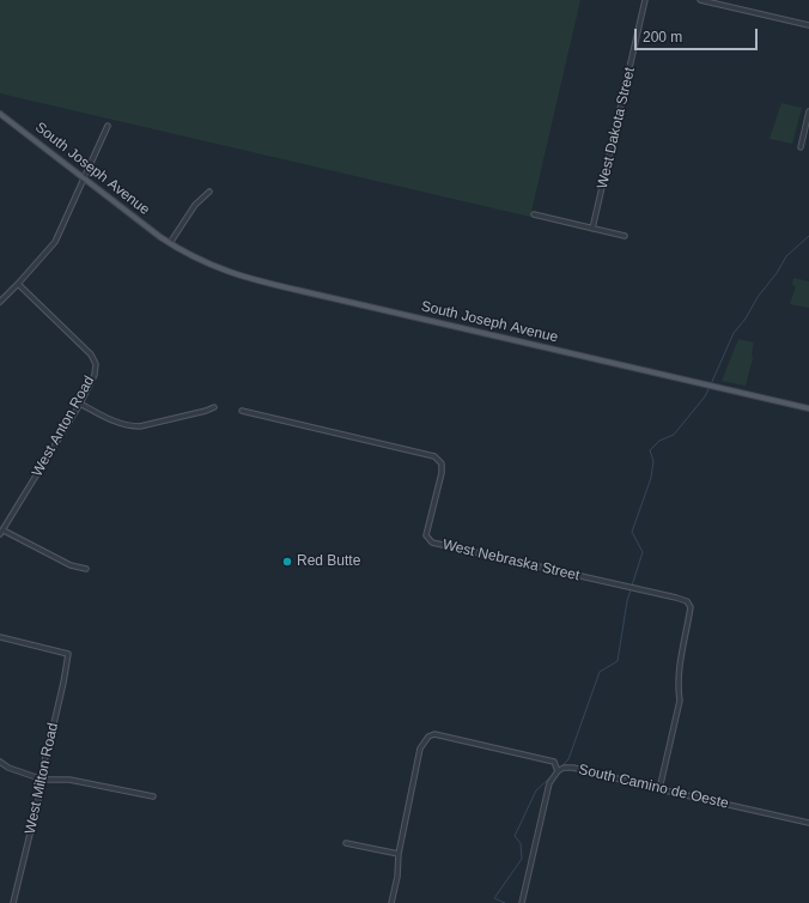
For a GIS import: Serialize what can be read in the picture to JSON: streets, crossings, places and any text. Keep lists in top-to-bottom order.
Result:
{
  "streets": {
    "main road": ["South Joseph Avenue"],
    "street": [
      "West Dakota Street",
      "West Anton Road",
      "West Nebraska Street",
      "West Milton Road",
      "South Camino de Oeste"
    ]
  },
  "crossings": [
    ["West Nebraska Street", "South Camino de Oeste"]
  ],
  "places": ["Red Butte"],
  "scale_bar": "200 m"
}
